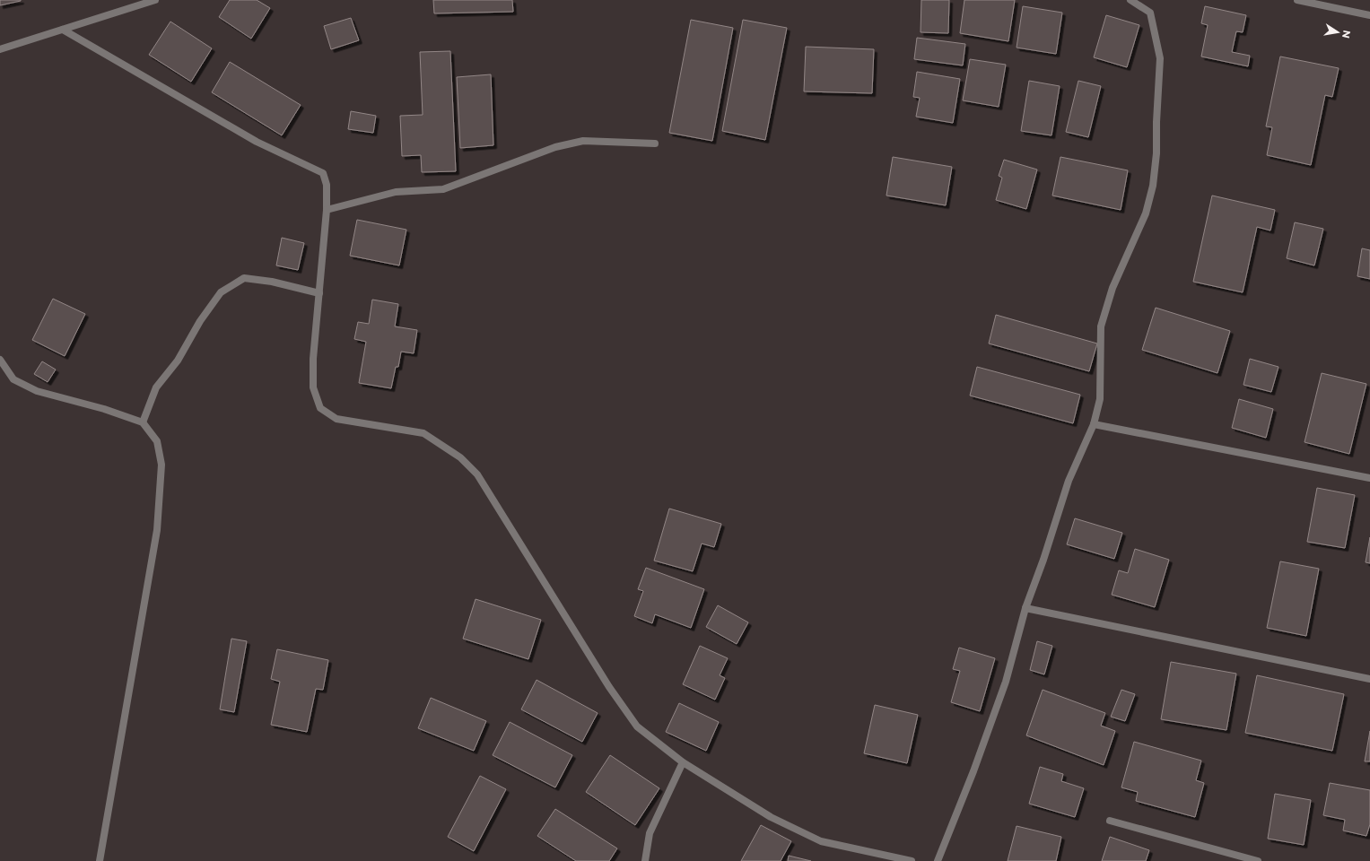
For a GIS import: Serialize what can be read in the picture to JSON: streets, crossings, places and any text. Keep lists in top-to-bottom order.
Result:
{
  "north": "right"
}
